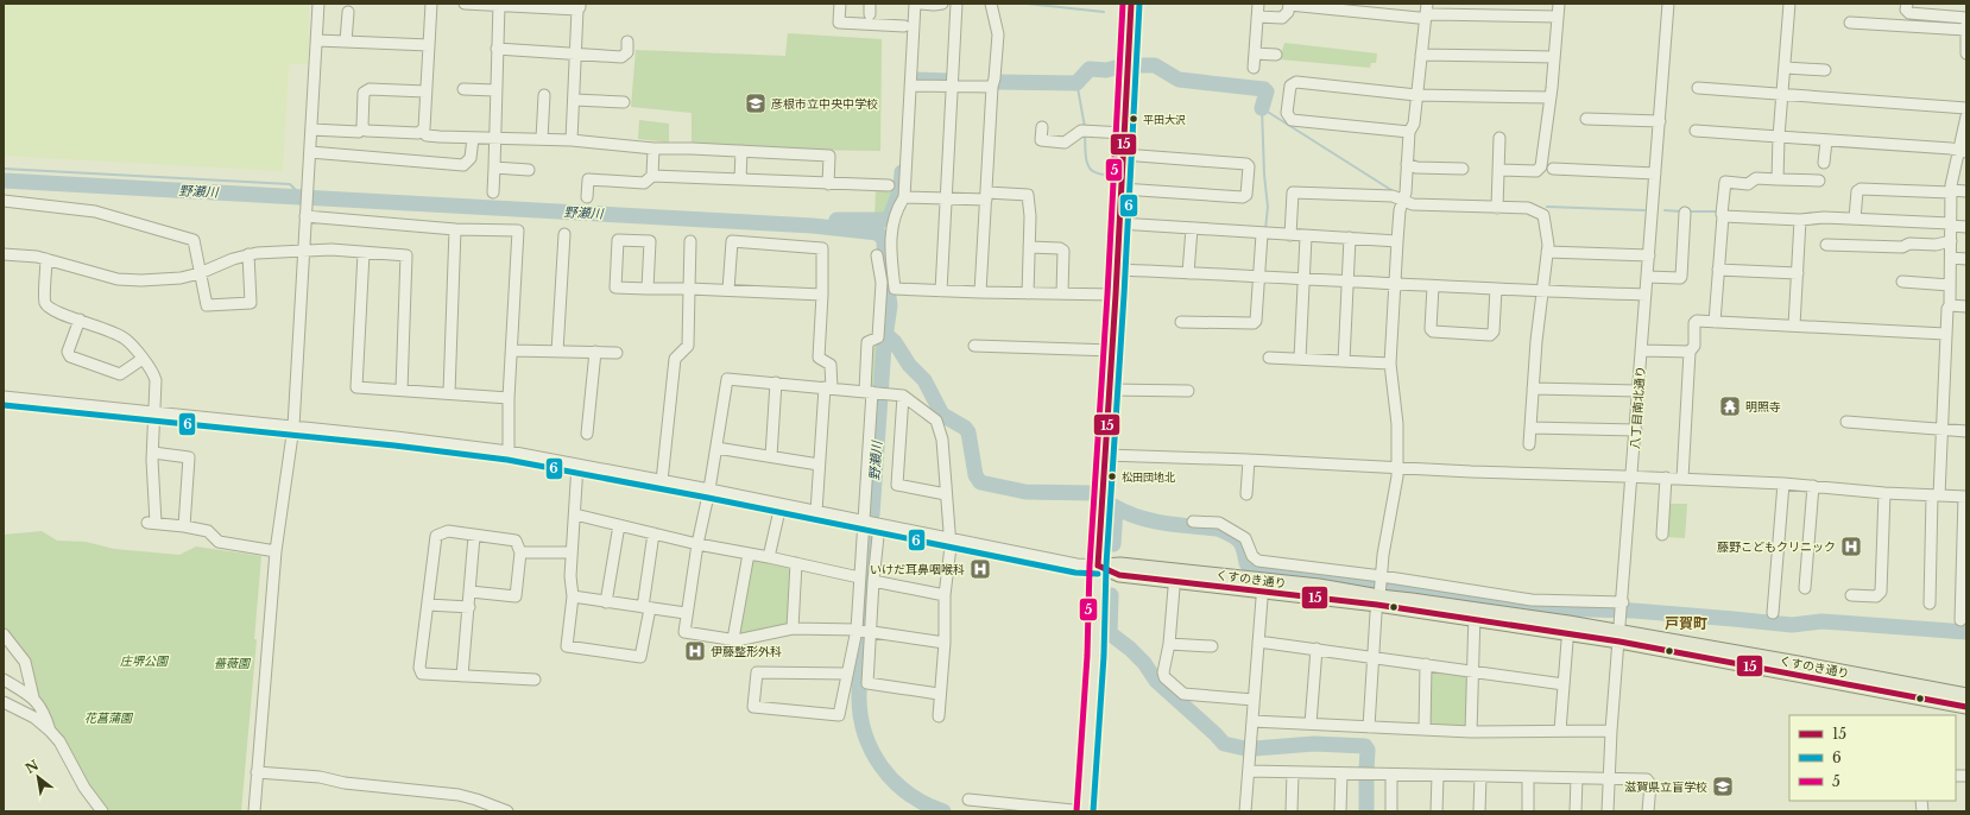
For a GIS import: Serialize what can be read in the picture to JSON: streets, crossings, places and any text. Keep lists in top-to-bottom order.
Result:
{
  "streets": {
    "main road": ["くすのき通り"],
    "street": ["八丁目南北通り"]
  },
  "crossings": [
    ["八丁目南北通り", "くすのき通り"]
  ],
  "districts": ["戸賀町"],
  "water": ["野瀬川"],
  "parks": ["庄堺公園", "薔薇園", "花菖蒲園"],
  "places": {
    "school or university": ["彦根市立中央中学校", "滋賀県立盲学校"],
    "other": ["平田大沢", "松田団地北"],
    "temple": ["明照寺"],
    "hospital": ["藤野こどもクリニック", "いけだ耳鼻咽喉科", "伊藤整形外科"]
  },
  "lines": ["transit line 15", "transit line 6", "transit line 5"],
  "legend": ["15", "6", "5"],
  "north": "top left"
}
